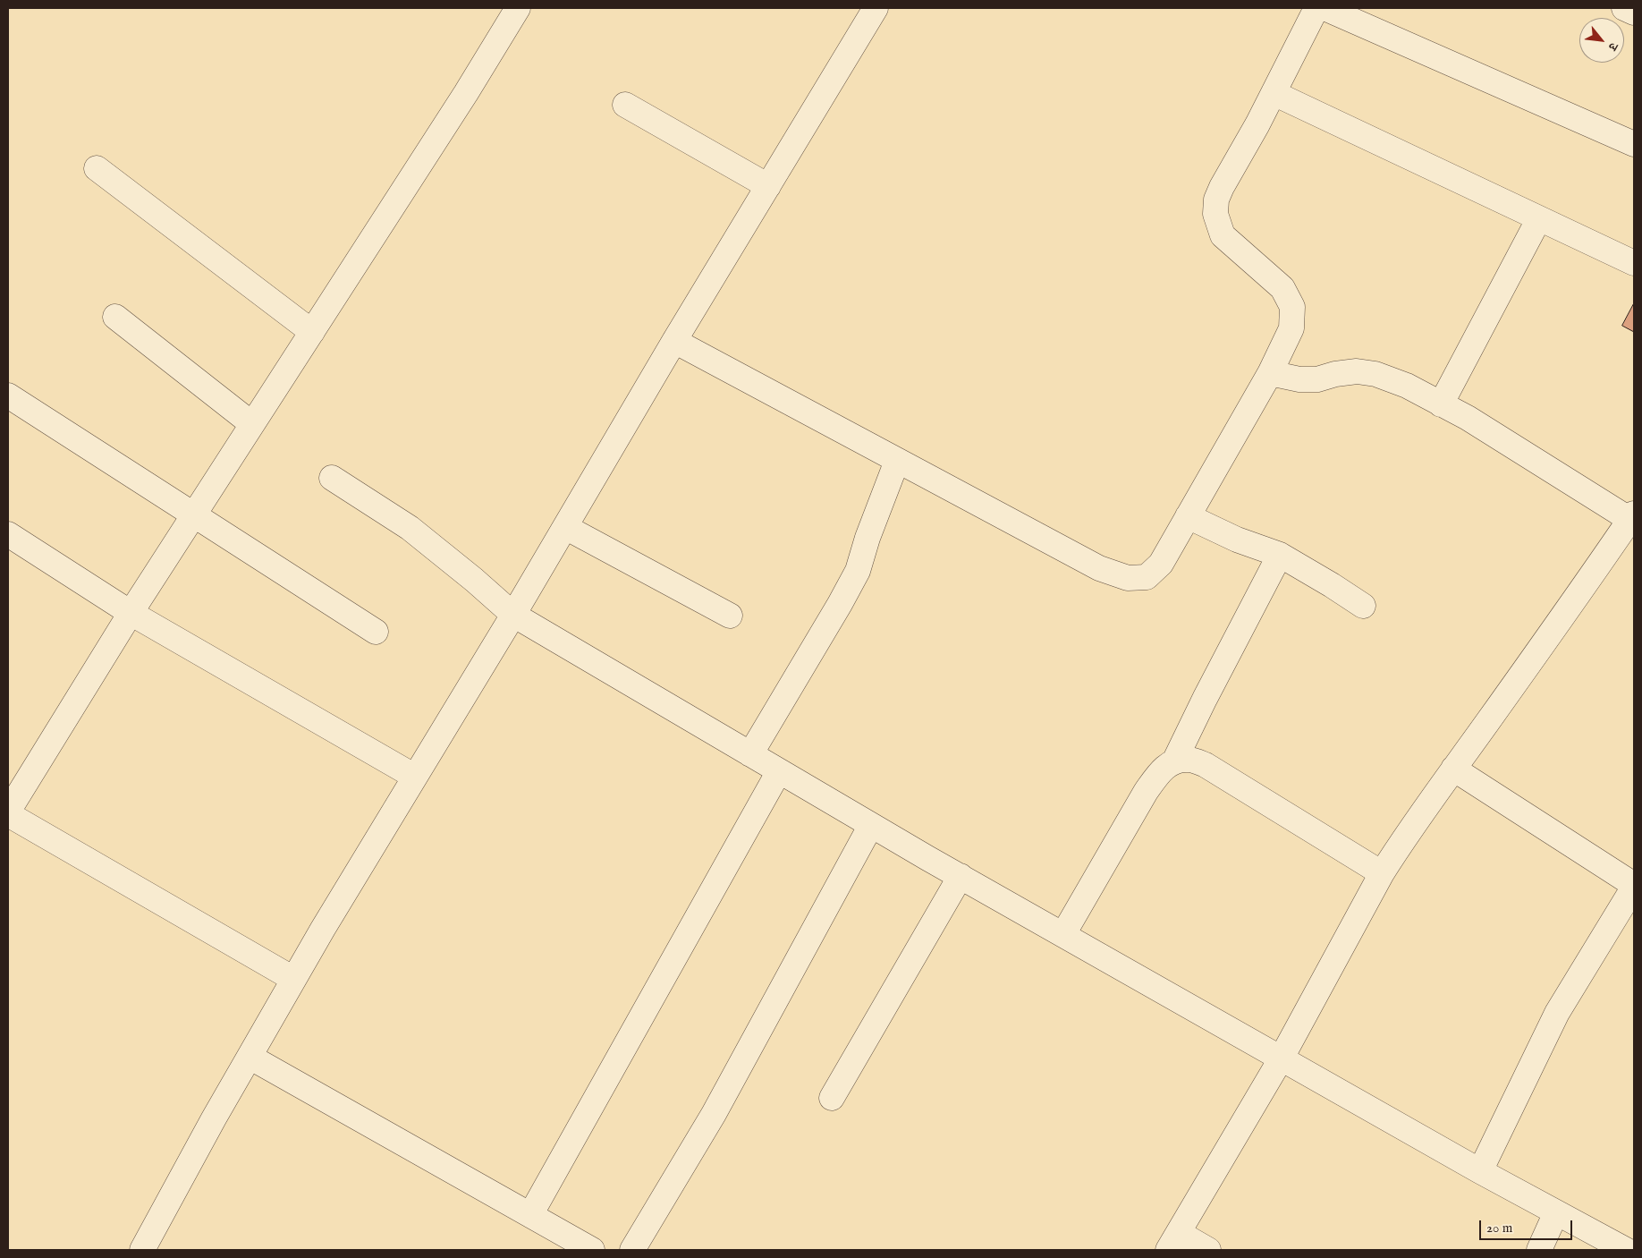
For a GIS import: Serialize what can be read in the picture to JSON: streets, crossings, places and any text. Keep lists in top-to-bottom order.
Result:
{
  "scale_bar": "20 m",
  "north": "bottom right"
}
